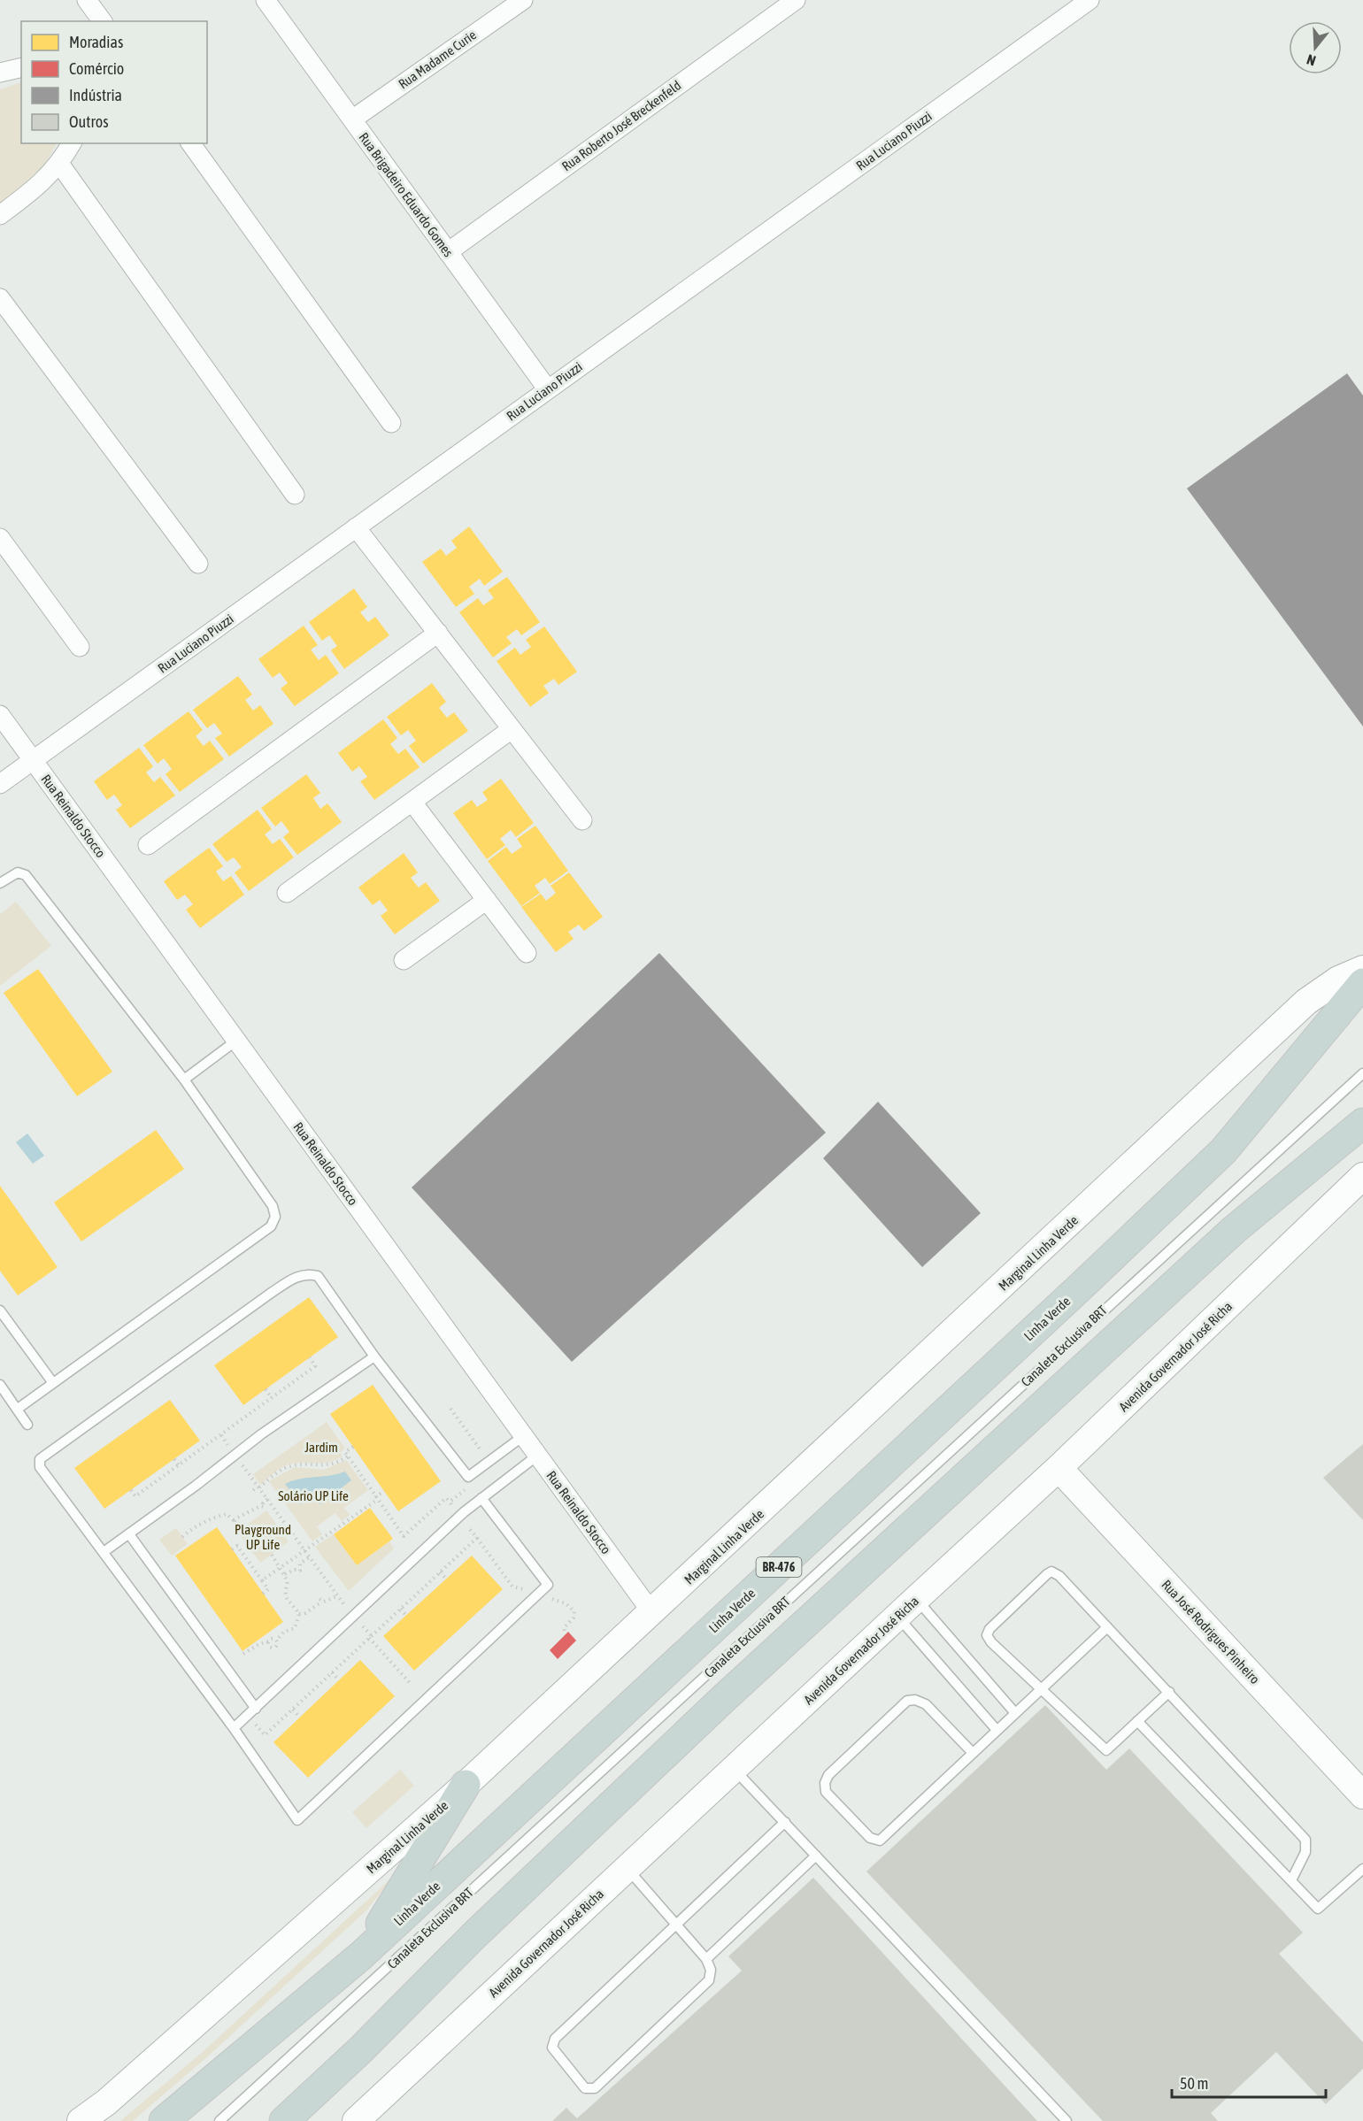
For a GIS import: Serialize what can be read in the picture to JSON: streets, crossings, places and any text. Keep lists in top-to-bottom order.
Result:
{
  "streets": {
    "highway": ["Linha Verde", "BR-476"],
    "main road": ["Marginal Linha Verde", "Avenida Governador José Richa", "Rua José Rodrigues Pinheiro"],
    "street": [
      "Rua Madame Curie",
      "Rua Roberto José Breckenfeld",
      "Rua Luciano Piuzzi",
      "Rua Brigadeiro Eduardo Gomes",
      "Rua Reinaldo Stocco"
    ],
    "lane": ["Canaleta Exclusiva BRT"]
  },
  "crossings": [
    ["Rua Madame Curie", "Rua Brigadeiro Eduardo Gomes"],
    ["Rua Roberto José Breckenfeld", "Rua Brigadeiro Eduardo Gomes"],
    ["Rua Luciano Piuzzi", "Rua Brigadeiro Eduardo Gomes"],
    ["Rua Luciano Piuzzi", "Rua Reinaldo Stocco"],
    ["Rua Reinaldo Stocco", "Marginal Linha Verde"],
    ["Avenida Governador José Richa", "Rua José Rodrigues Pinheiro"]
  ],
  "parks": ["Jardim", "Solário UP Life", "Playground UP Life"],
  "legend": [
    "Moradias",
    "Comércio",
    "Indústria",
    "Outros"
  ],
  "scale_bar": "50 m",
  "north": "bottom"
}
